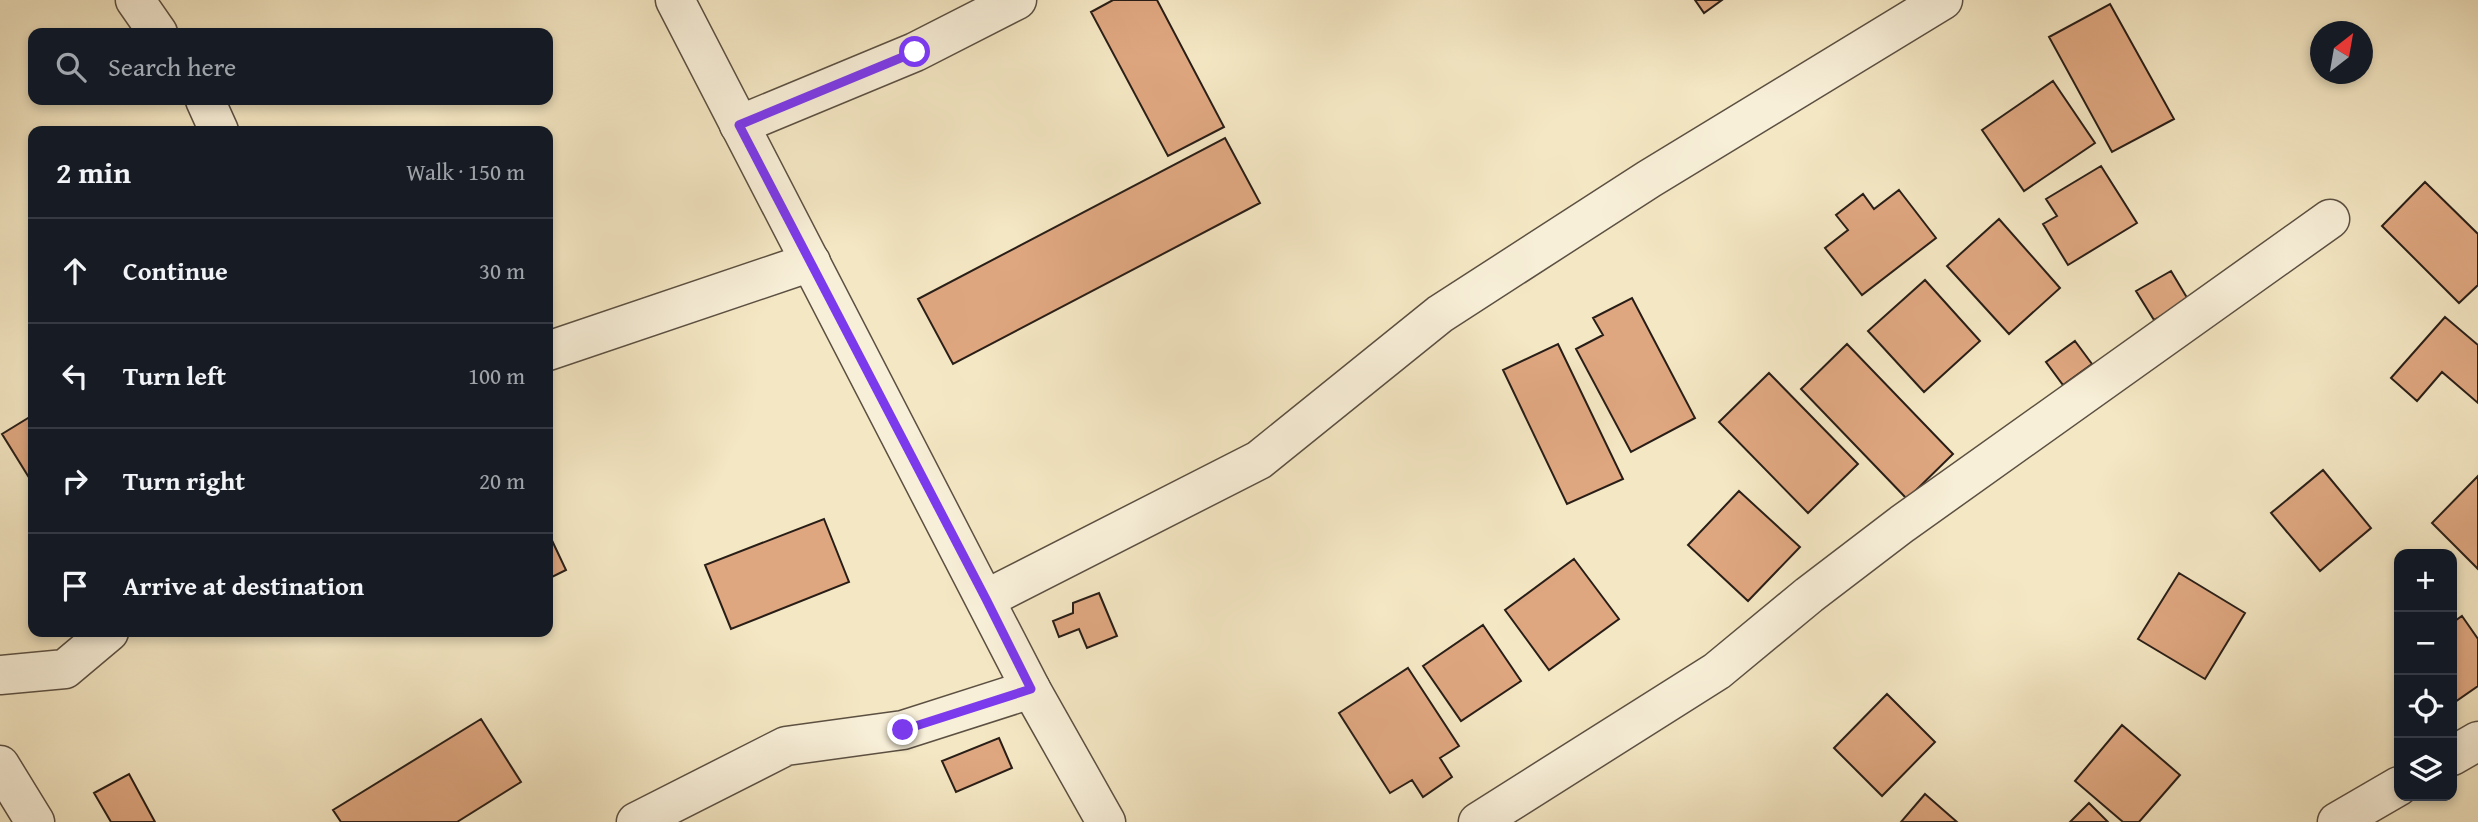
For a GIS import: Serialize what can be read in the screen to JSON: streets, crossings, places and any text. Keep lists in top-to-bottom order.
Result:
{
  "north": "top right",
  "page": {
    "search": "Search here",
    "heading": ["2 min", "Walk · 150 m"],
    "list": [
      ["Continue", "30 m"],
      ["Turn left", "100 m"],
      ["Turn right", "20 m"],
      "Arrive at destination"
    ],
    "map_buttons": ["+", "−"]
  }
}
